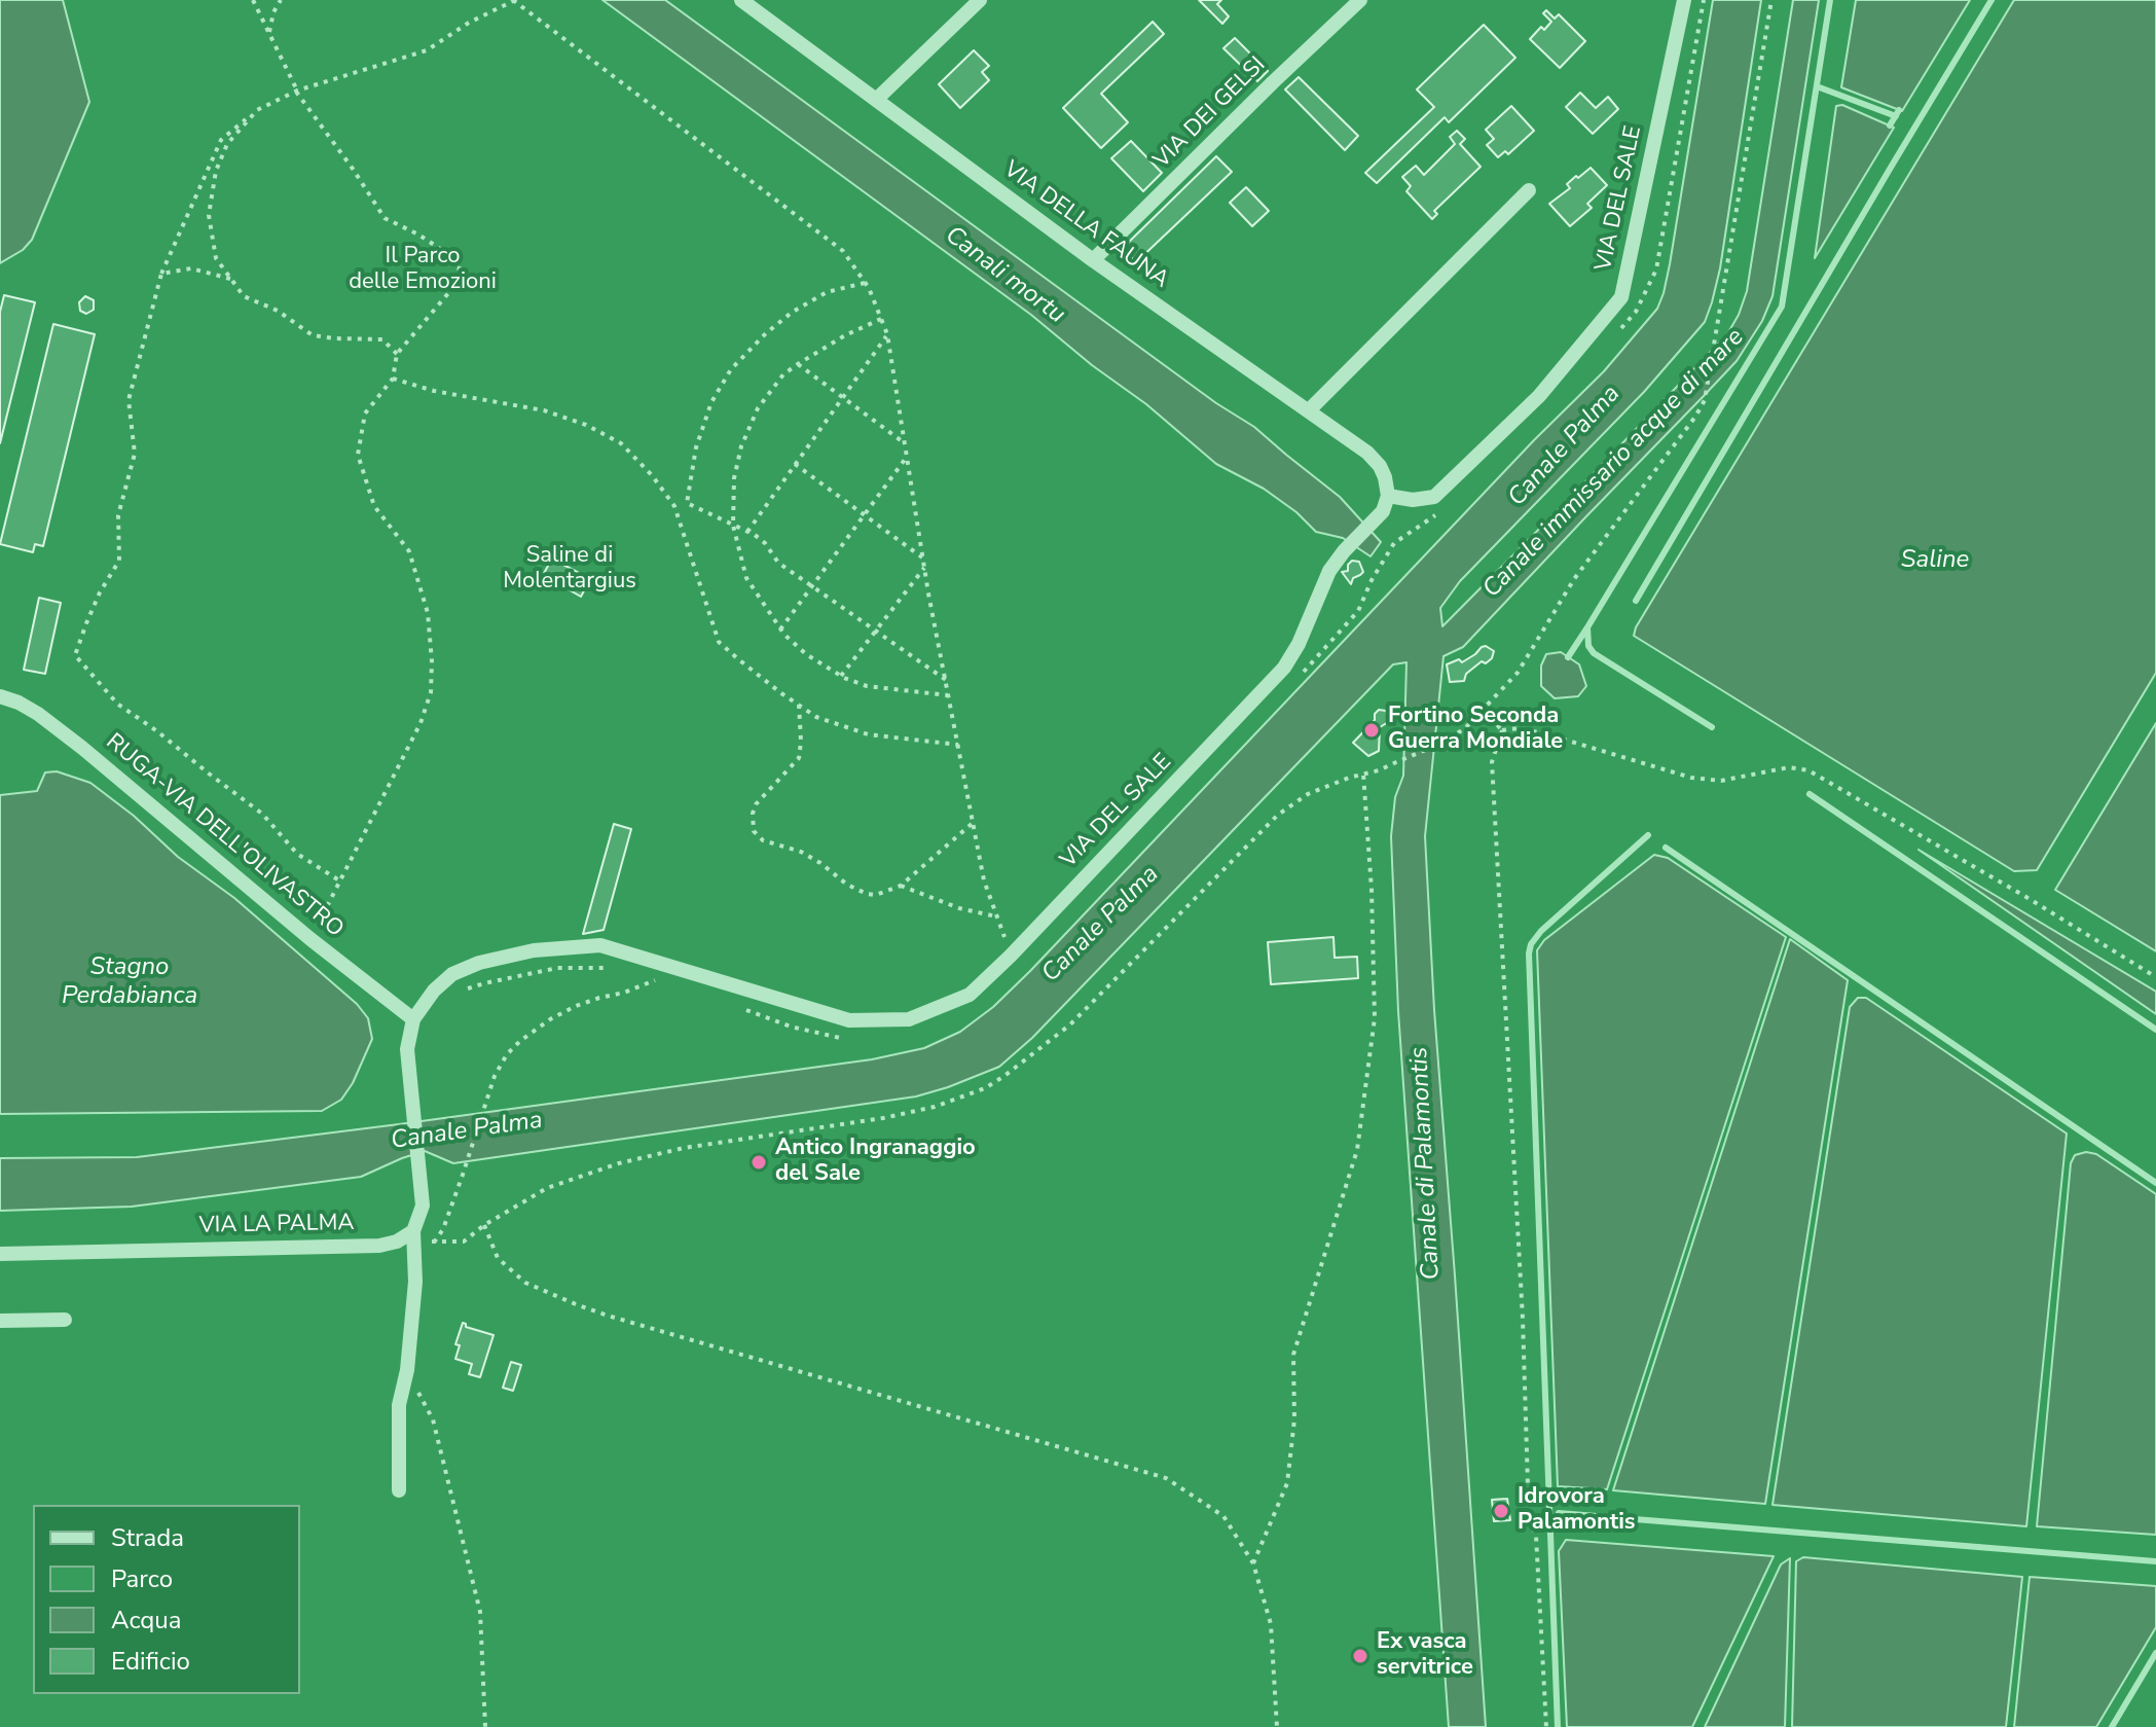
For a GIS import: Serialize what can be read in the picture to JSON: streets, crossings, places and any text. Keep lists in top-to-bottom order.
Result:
{
  "streets": {
    "street": [
      "VIA DEI GELSI",
      "VIA DEL SALE",
      "VIA DELLA FAUNA",
      "RUGA-VIA DELL'OLIVASTRO",
      "VIA LA PALMA"
    ]
  },
  "crossings": [
    ["VIA DEI GELSI", "VIA DELLA FAUNA"],
    ["VIA DEL SALE", "VIA DELLA FAUNA"],
    ["VIA DEL SALE", "RUGA-VIA DELL'OLIVASTRO"],
    ["VIA DEL SALE", "VIA LA PALMA"]
  ],
  "water": [
    "Canali mortu",
    "Canale Palma",
    "Canale immissario acque di mare",
    "Saline",
    "Stagno Perdabianca",
    "Canale di Palamontis"
  ],
  "parks": ["Il Parco delle Emozioni", "Saline di Molentargius"],
  "places": [
    "Fortino Seconda Guerra Mondiale",
    "Antico Ingranaggio del Sale",
    "Idrovora Palamontis",
    "Ex vasca servitrice"
  ],
  "legend": [
    "Strada",
    "Parco",
    "Acqua",
    "Edificio"
  ]
}
